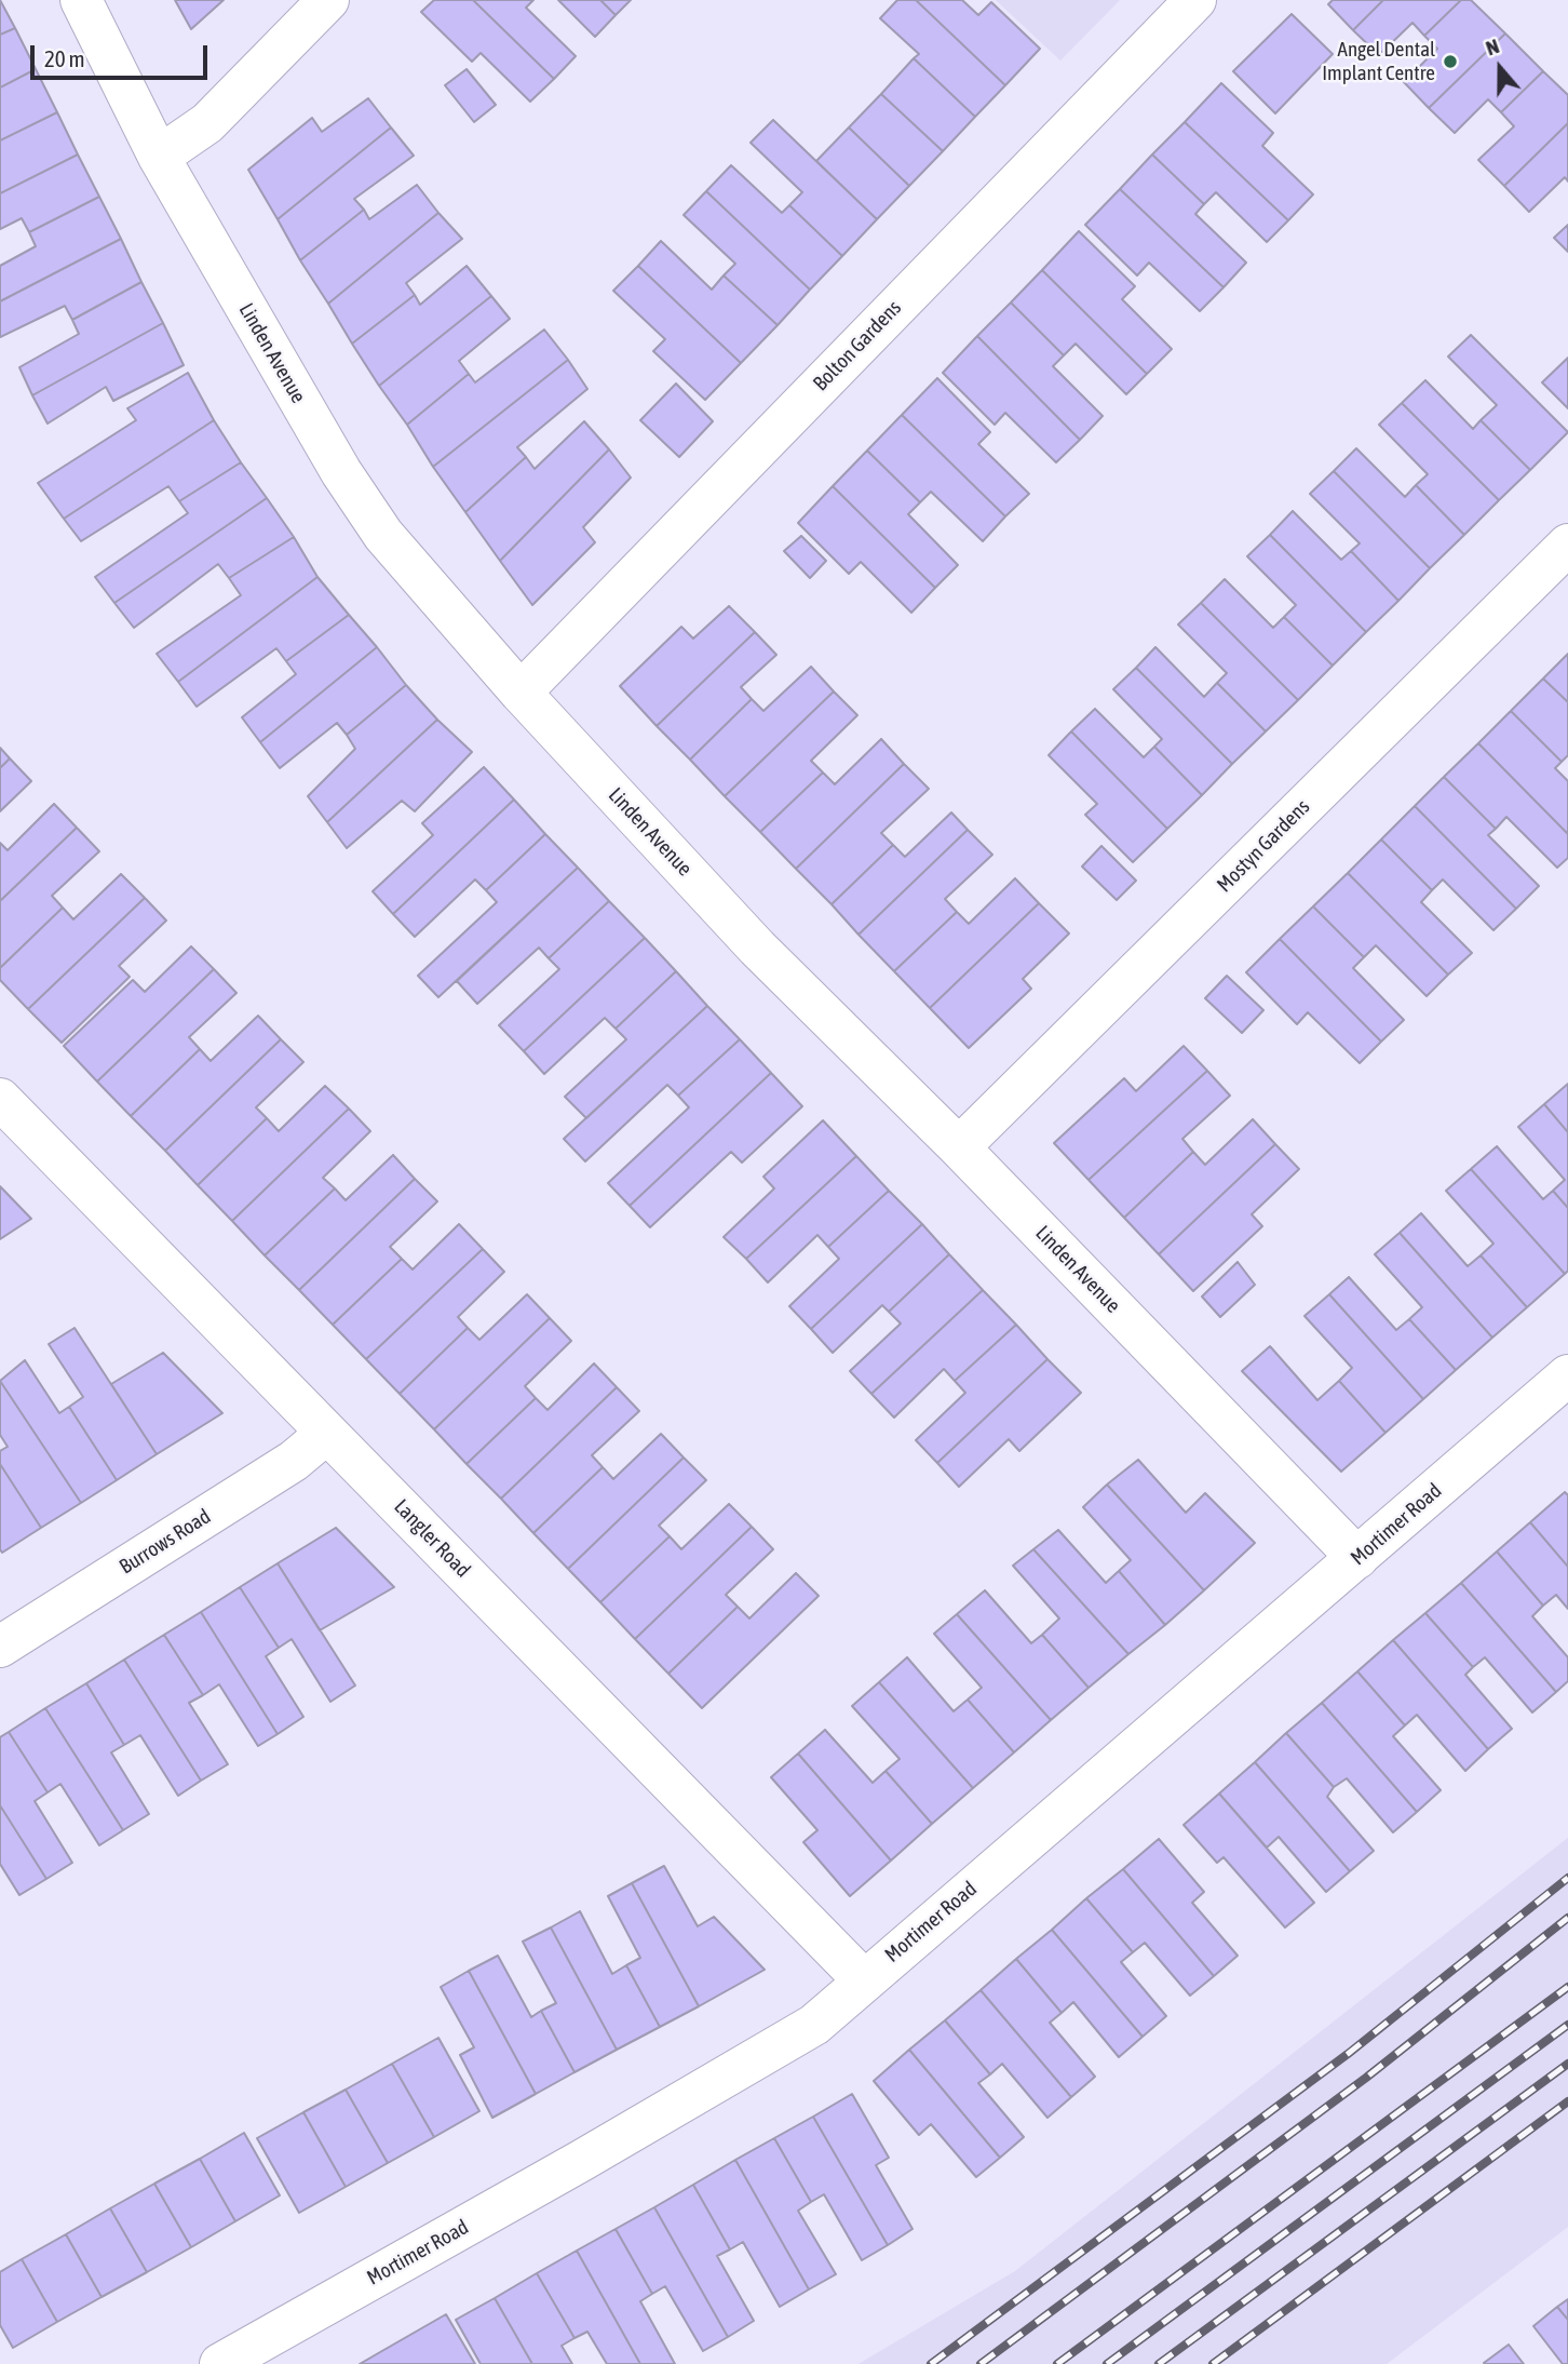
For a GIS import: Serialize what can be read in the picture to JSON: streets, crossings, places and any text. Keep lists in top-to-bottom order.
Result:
{
  "streets": {
    "street": [
      "Bolton Gardens",
      "Linden Avenue",
      "Mostyn Gardens",
      "Mortimer Road",
      "Langler Road",
      "Burrows Road"
    ]
  },
  "crossings": [
    ["Bolton Gardens", "Linden Avenue"],
    ["Linden Avenue", "Mostyn Gardens"],
    ["Linden Avenue", "Mortimer Road"],
    ["Mortimer Road", "Langler Road"],
    ["Langler Road", "Burrows Road"]
  ],
  "places": ["Angel Dental Implant Centre"],
  "scale_bar": "20 m",
  "north": "top"
}
